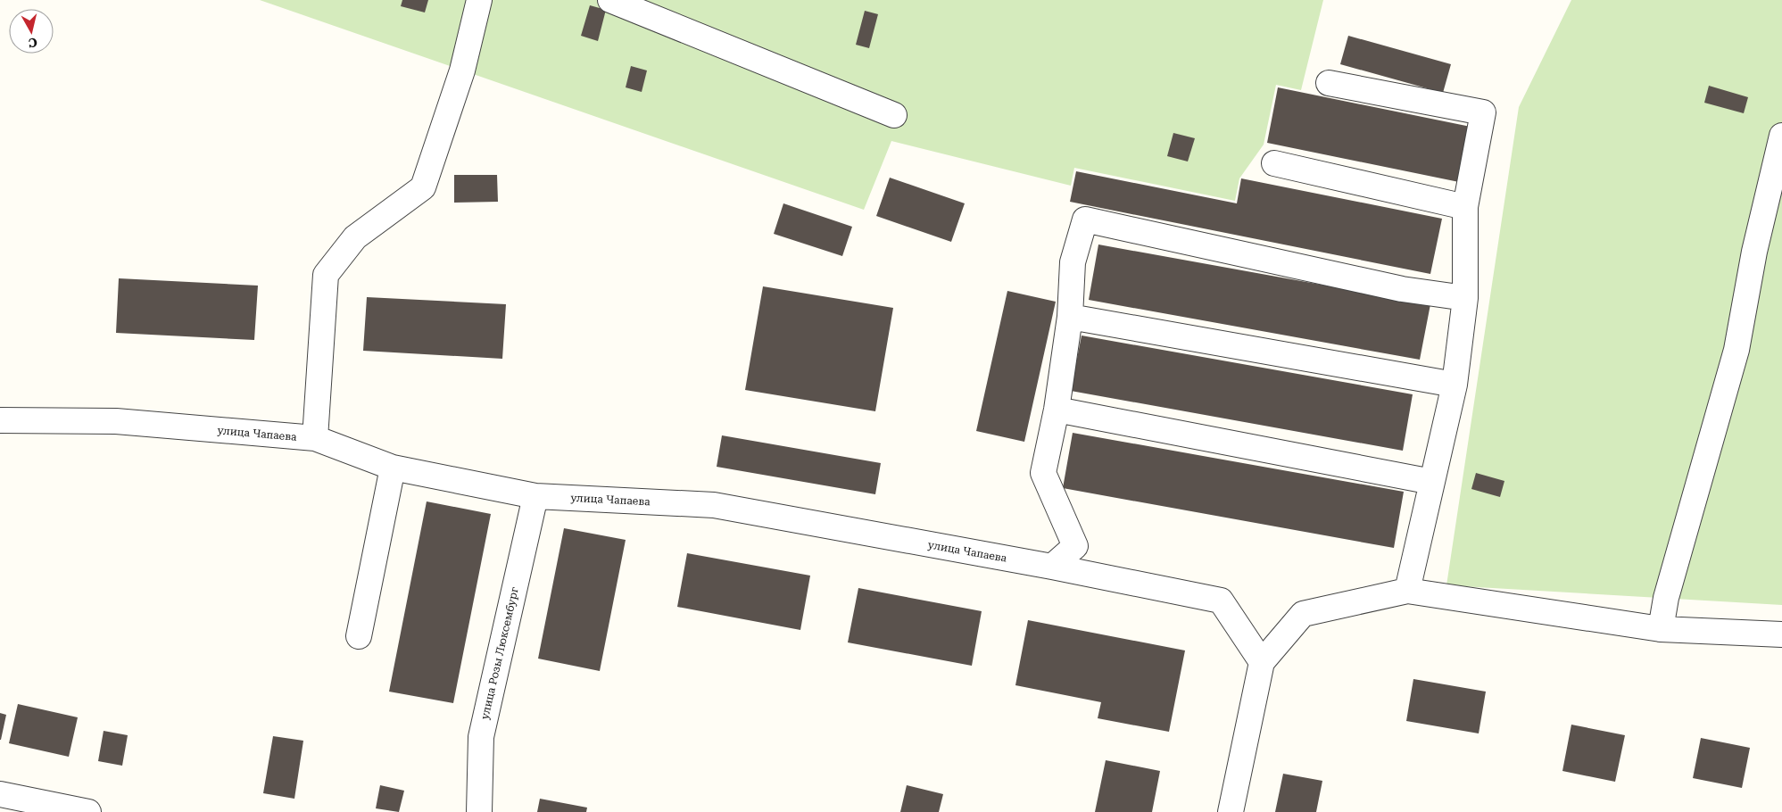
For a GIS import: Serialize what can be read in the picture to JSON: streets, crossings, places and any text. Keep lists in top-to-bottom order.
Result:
{
  "streets": {
    "street": ["улица Чапаева", "улица Розы Люксембург"]
  },
  "crossings": [
    ["улица Чапаева", "улица Розы Люксембург"]
  ],
  "north": "bottom"
}
